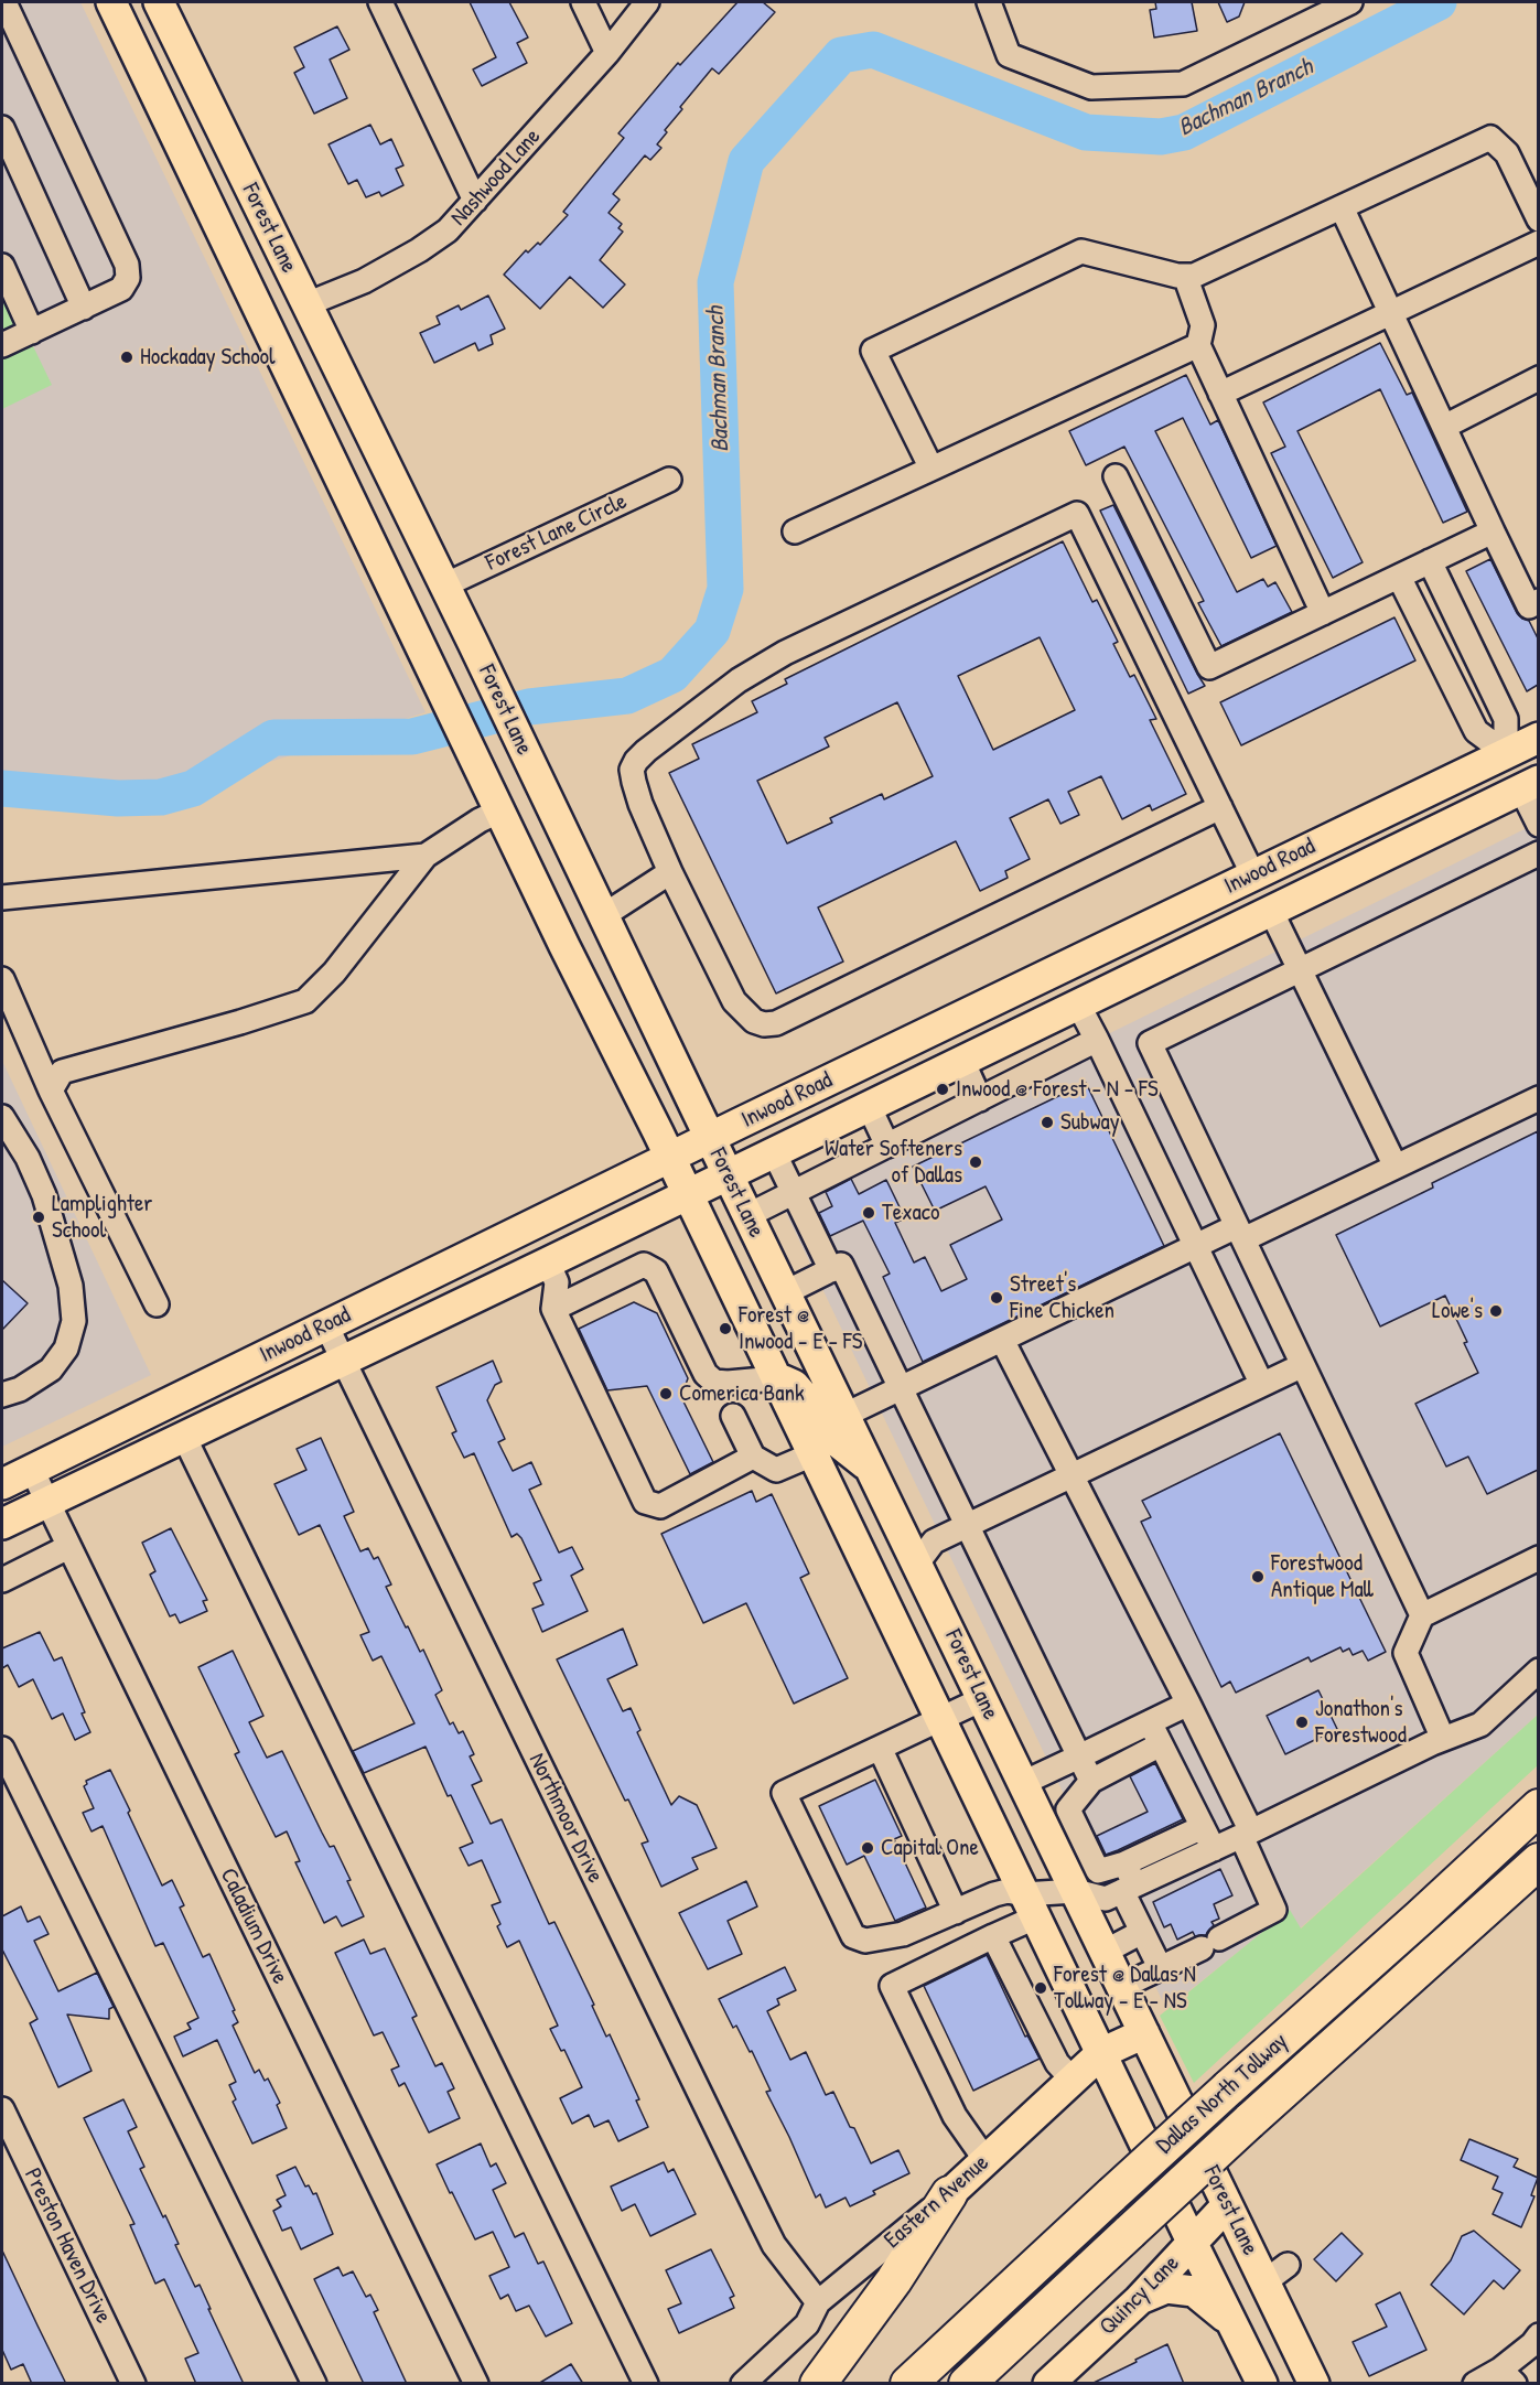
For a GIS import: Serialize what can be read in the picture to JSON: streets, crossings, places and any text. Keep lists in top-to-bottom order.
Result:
{
  "streets": {
    "highway": ["Dallas North Tollway"],
    "main road": [
      "Forest Lane",
      "Inwood Road",
      "Eastern Avenue",
      "Quincy Lane"
    ],
    "street": [
      "Nashwood Lane",
      "Forest Lane Circle",
      "Northmoor Drive",
      "Caladium Drive",
      "Preston Haven Drive"
    ]
  },
  "crossings": [
    ["Nashwood Lane", "Forest Lane"],
    ["Forest Lane", "Forest Lane Circle"],
    ["Forest Lane", "Inwood Road"],
    ["Forest Lane", "Eastern Avenue"],
    ["Forest Lane", "Quincy Lane"],
    ["Inwood Road", "Northmoor Drive"],
    ["Inwood Road", "Caladium Drive"],
    ["Northmoor Drive", "Eastern Avenue"]
  ],
  "water": ["Bachman Branch"],
  "places": [
    "Hockaday School",
    "Inwood @ Forest - N - FS",
    "Subway",
    "Water Softeners of Dallas",
    "Texaco",
    "Lamplighter School",
    "Street's Fine Chicken",
    "Lowe's",
    "Forest @ Inwood - E - FS",
    "Comerica Bank",
    "Forestwood Antique Mall",
    "Jonathon's Forestwood",
    "Capital One",
    "Forest @ Dallas N Tollway - E - NS"
  ]
}
